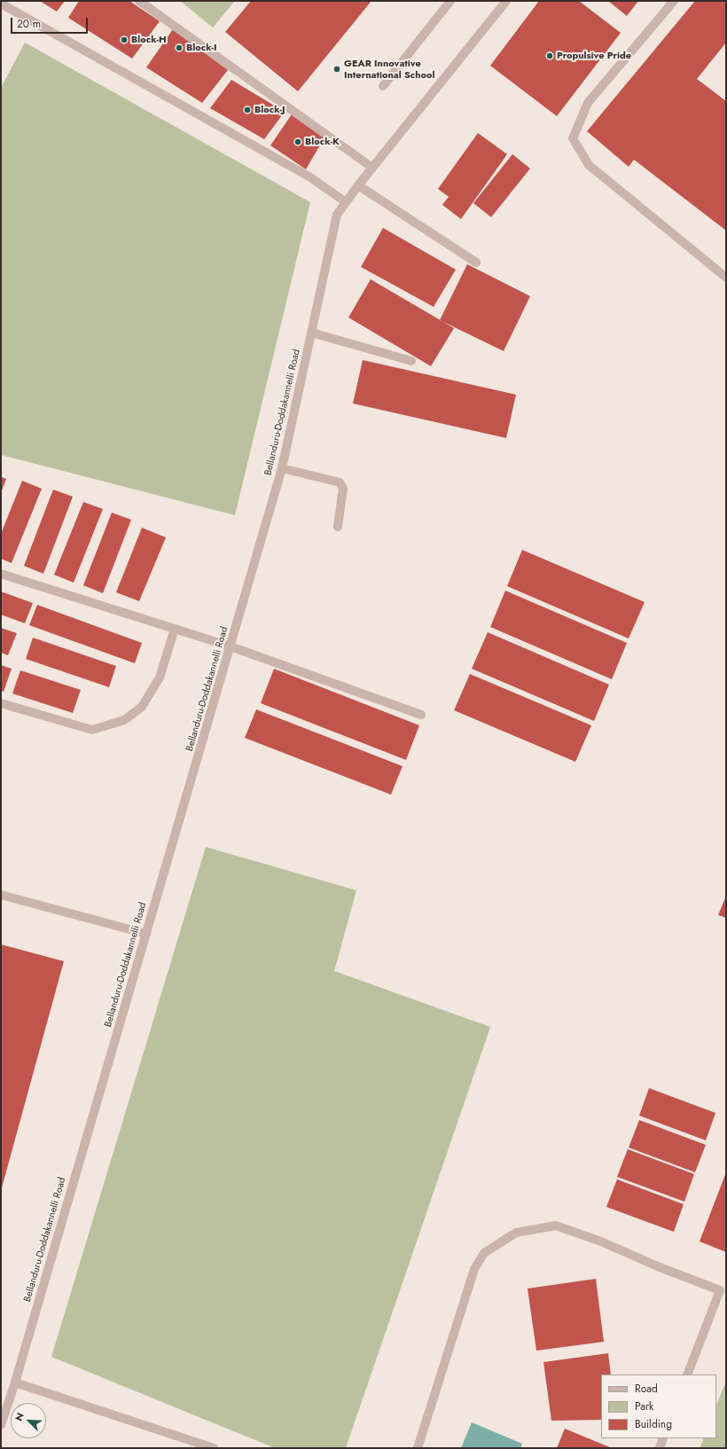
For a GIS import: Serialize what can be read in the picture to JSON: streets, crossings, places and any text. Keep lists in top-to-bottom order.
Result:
{
  "streets": {
    "street": ["Bellanduru-Doddakannelli Road"]
  },
  "places": [
    "Block-H",
    "Block-I",
    "Propulsive Pride",
    "GEAR Innovative International School",
    "Block-J",
    "Block-K"
  ],
  "legend": ["Road", "Park", "Building"],
  "scale_bar": "20 m",
  "north": "top left"
}
